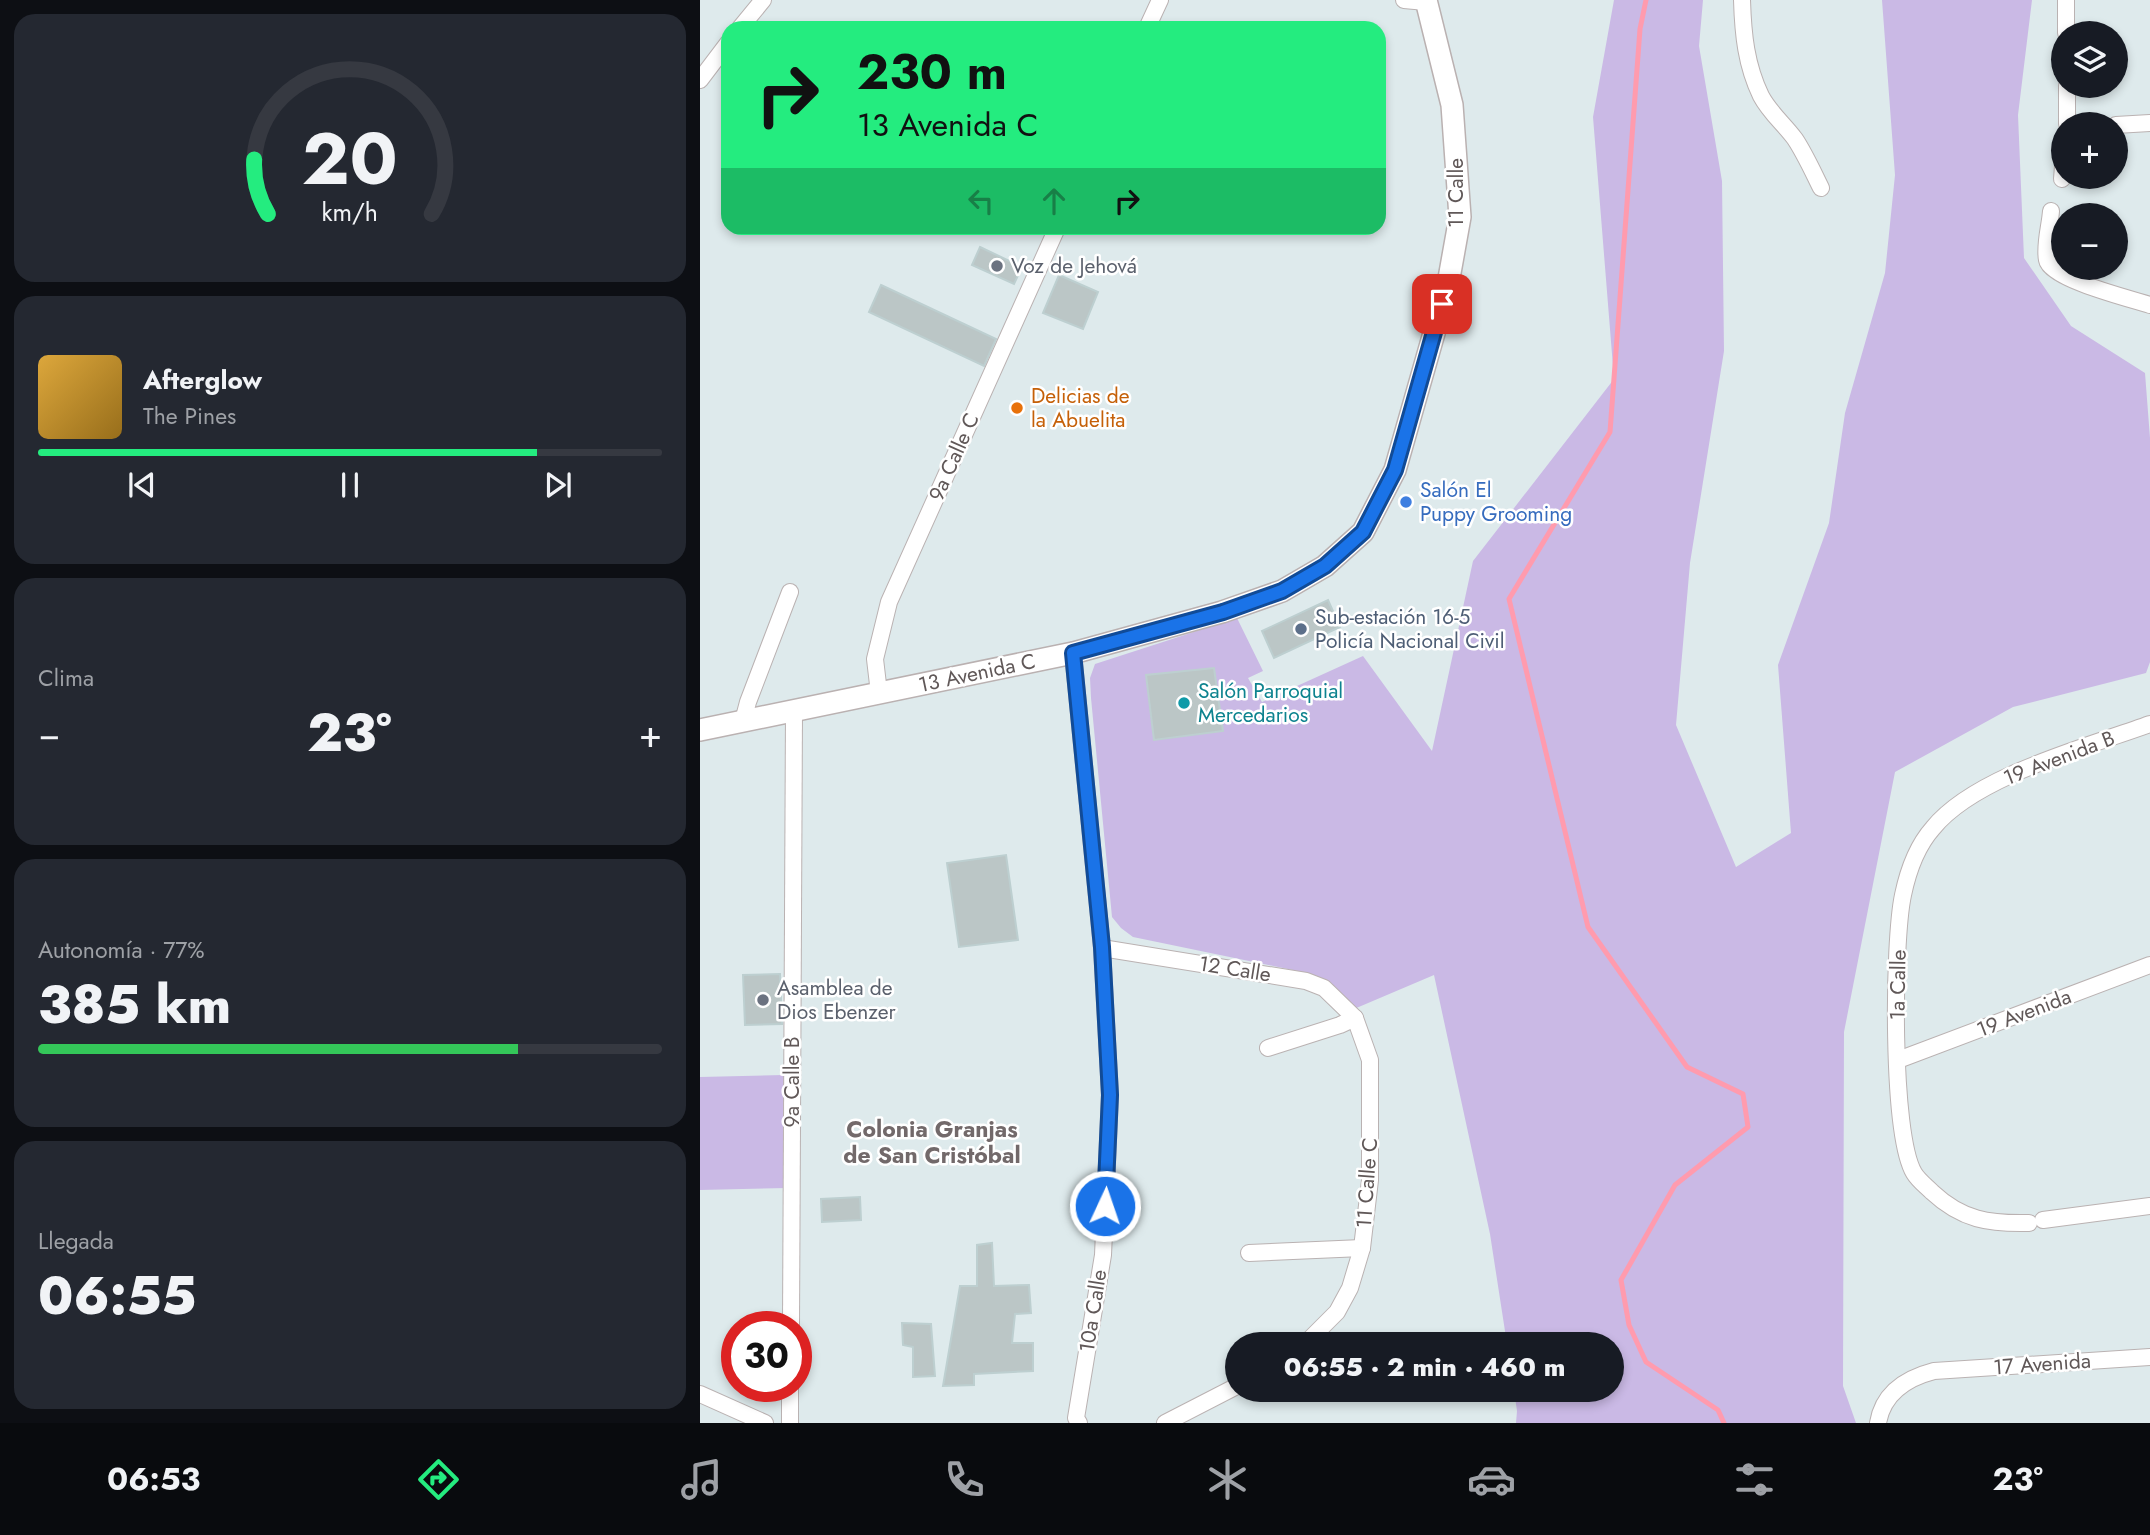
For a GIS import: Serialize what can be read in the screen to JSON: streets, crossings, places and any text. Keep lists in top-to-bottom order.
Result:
{
  "streets": {
    "street": [
      "11 Calle",
      "9a Calle C",
      "13 Avenida C",
      "19 Avenida B",
      "12 Calle",
      "1a Calle",
      "19 Avenida",
      "9a Calle B",
      "11 Calle C",
      "10a Calle",
      "17 Avenida"
    ]
  },
  "crossings": [
    ["11 Calle", "13 Avenida C"],
    ["9a Calle C", "13 Avenida C"],
    ["13 Avenida C", "9a Calle B"],
    ["13 Avenida C", "10a Calle"],
    ["19 Avenida B", "1a Calle"],
    ["12 Calle", "11 Calle C"],
    ["12 Calle", "10a Calle"],
    ["1a Calle", "19 Avenida"]
  ],
  "districts": ["Colonia Granjas de San Cristóbal"],
  "places": [
    "Voz de Jehová",
    "Delicias de la Abuelita",
    "Salón El Puppy Grooming",
    "Sub-estación 16-5 Policía Nacional Civil",
    "Salón Parroquial Mercedarios",
    "Asamblea de Dios Ebenzer"
  ],
  "page": {
    "map_buttons": ["+", "−"],
    "turn": ["230 m", "13 Avenida C"],
    "song": ["Afterglow", "The Pines"],
    "tile": [
      "Clima",
      ["Autonomía · 77%", "385 km"],
      ["Llegada", "06:55"]
    ],
    "heat": ["−", "23°", "+"],
    "limit": "30",
    "trip": "06:55 · 2 min · 460 m",
    "tabs": ["06:53", "23°"],
    "gauge": ["20", "km/h"]
  }
}
